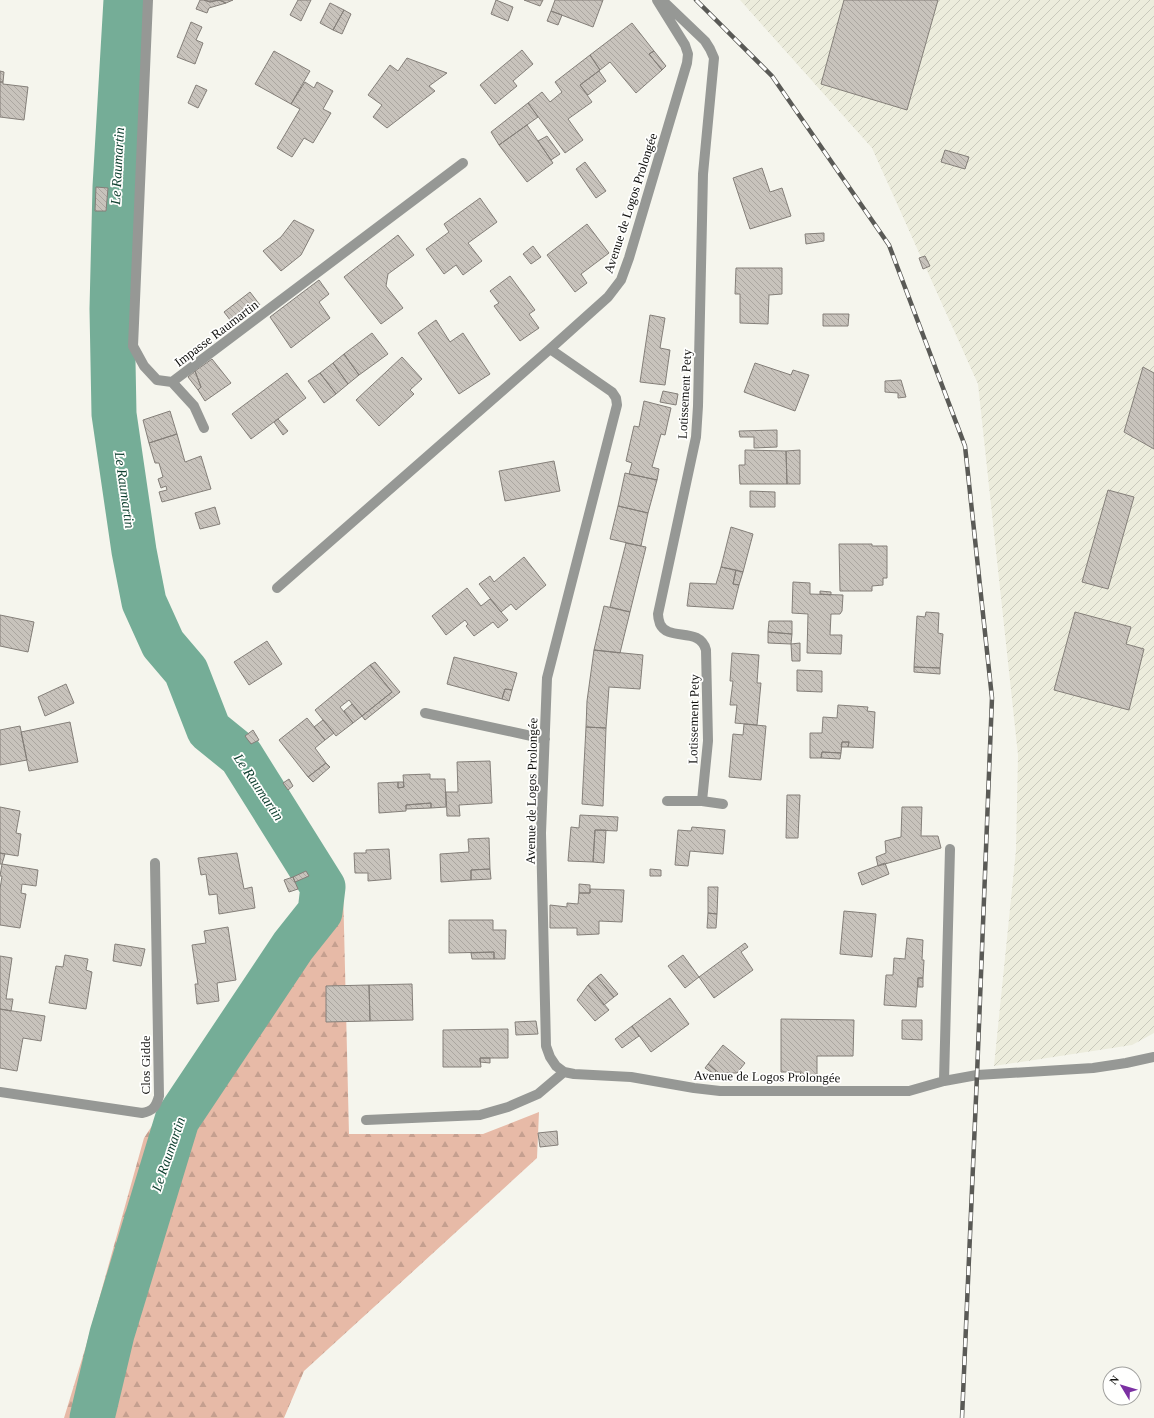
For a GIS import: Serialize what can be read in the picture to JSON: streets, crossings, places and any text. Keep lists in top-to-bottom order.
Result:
{
  "streets": {
    "street": [
      "Avenue de Logos Prolongée",
      "Impasse Raumartin",
      "Lotissement Pety",
      "Clos Gidde"
    ]
  },
  "water": ["Le Raumartin"],
  "north": "top left"
}
